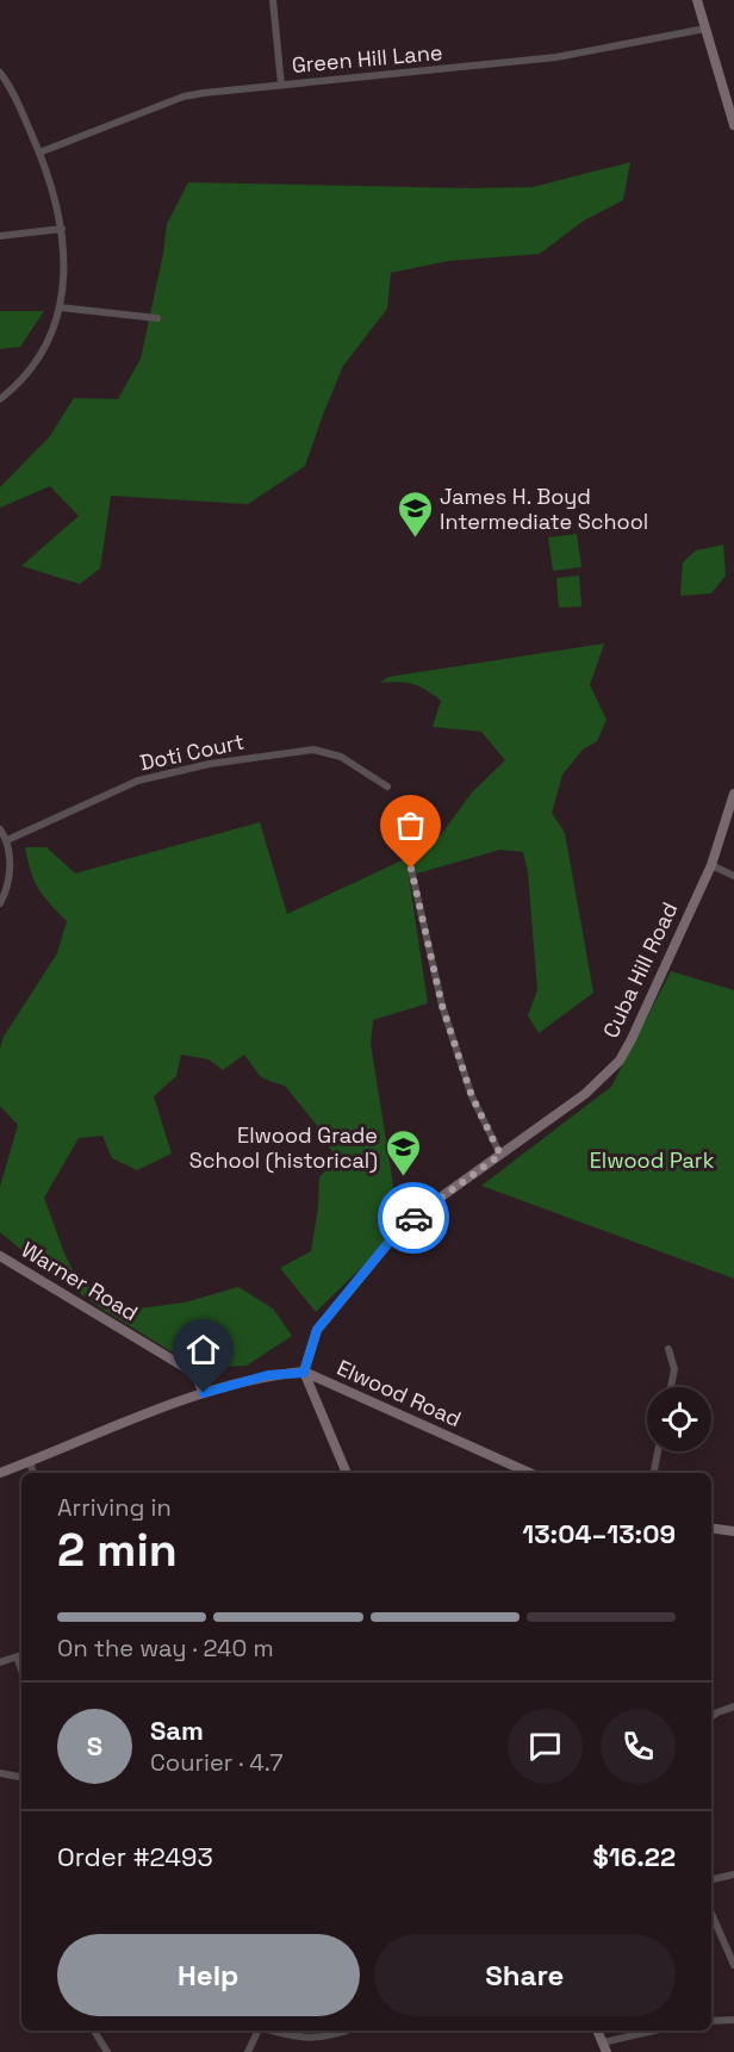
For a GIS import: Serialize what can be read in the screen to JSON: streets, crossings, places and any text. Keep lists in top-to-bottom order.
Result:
{
  "streets": {
    "main road": ["Cuba Hill Road", "Warner Road", "Elwood Road"],
    "street": ["Green Hill Lane", "Doti Court"]
  },
  "crossings": [
    ["Cuba Hill Road", "Elwood Road"],
    ["Warner Road", "Elwood Road"]
  ],
  "parks": ["Elwood Park"],
  "places": {
    "school or university": ["James H. Boyd Intermediate School", "Elwood Grade School (historical)"]
  },
  "page": {
    "heading": ["2 min", "Arriving in", "13:04–13:09"],
    "panel": [
      "Sam",
      "Courier · 4.7",
      "Order #2493",
      "$16.22"
    ],
    "bar": "On the way · 240 m",
    "round": "S",
    "buttons": ["Help", "Share"]
  }
}
